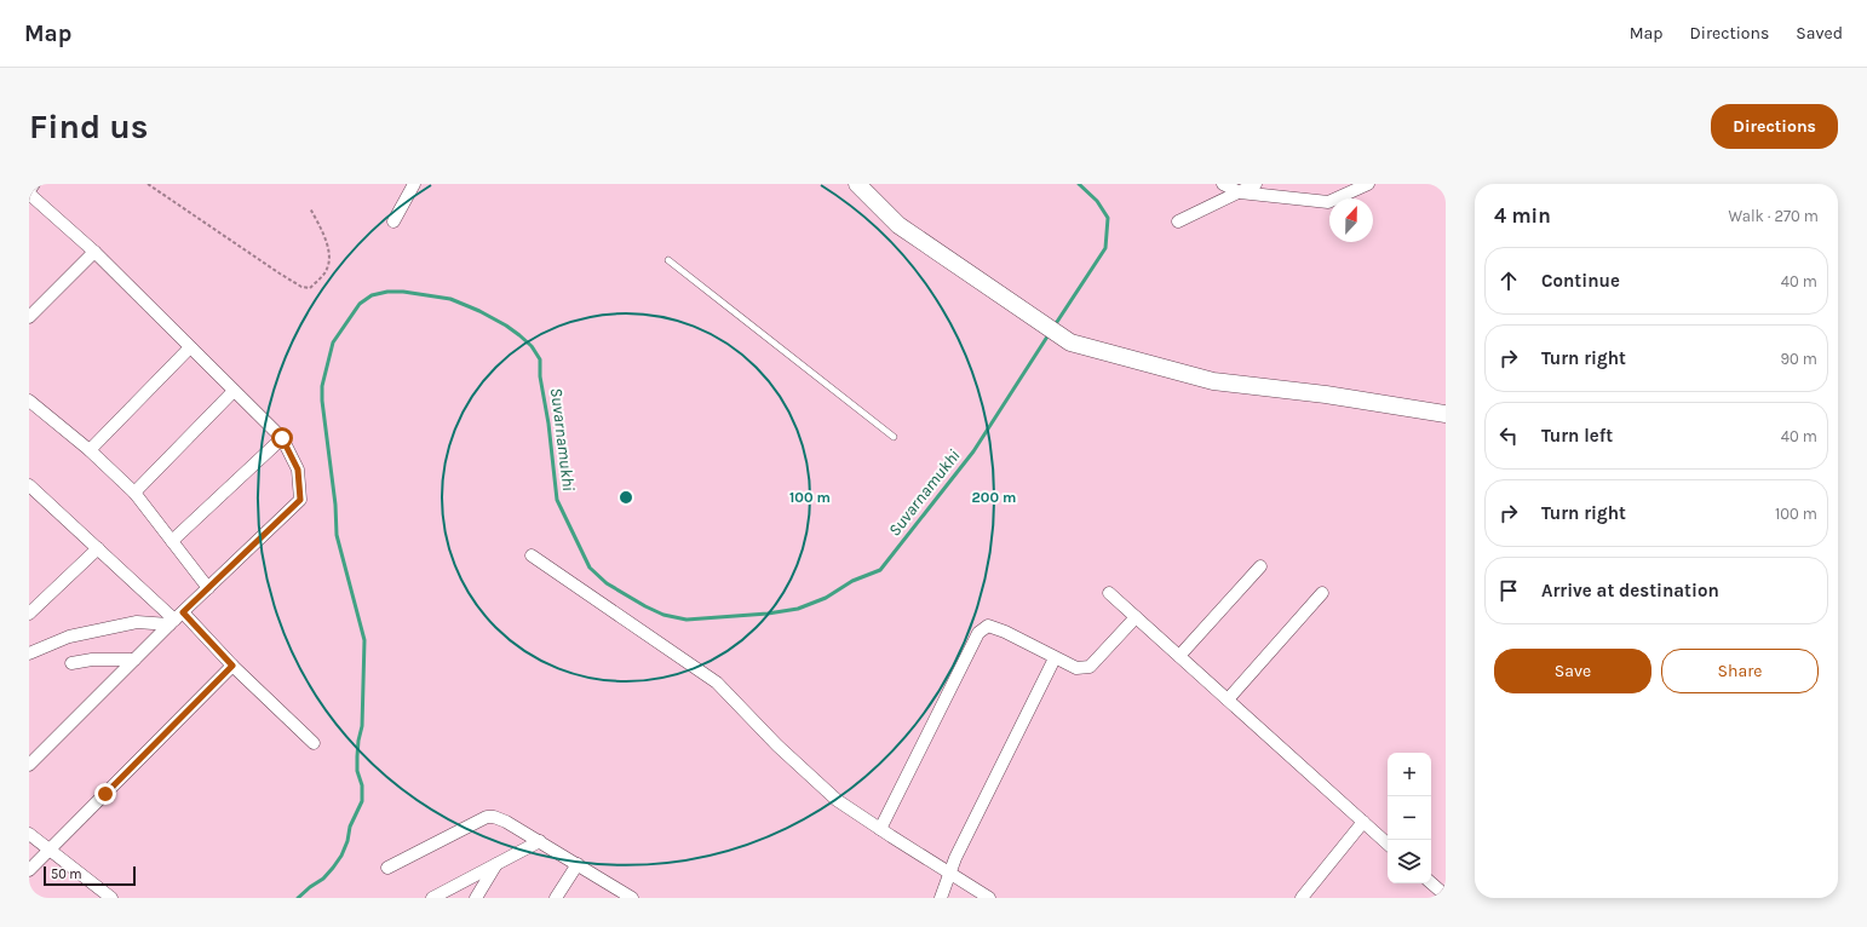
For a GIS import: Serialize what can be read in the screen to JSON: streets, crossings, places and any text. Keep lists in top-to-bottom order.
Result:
{
  "water": ["Suvarnamukhi"],
  "scale_bar": "50 m",
  "north": "top",
  "page": {
    "header": "Map",
    "nav": ["Map", "Directions", "Saved"],
    "buttons": [
      "Directions",
      ["Save", "Share"]
    ],
    "title": "Find us",
    "heading": ["4 min", "Walk · 270 m"],
    "list": [
      ["Continue", "40 m"],
      ["Turn right", "90 m"],
      ["Turn left", "40 m"],
      ["Turn right", "100 m"],
      "Arrive at destination"
    ],
    "map_buttons": ["+", "−"],
    "scale": "50 m"
  },
  "rings": ["100 m", "200 m"]
}
